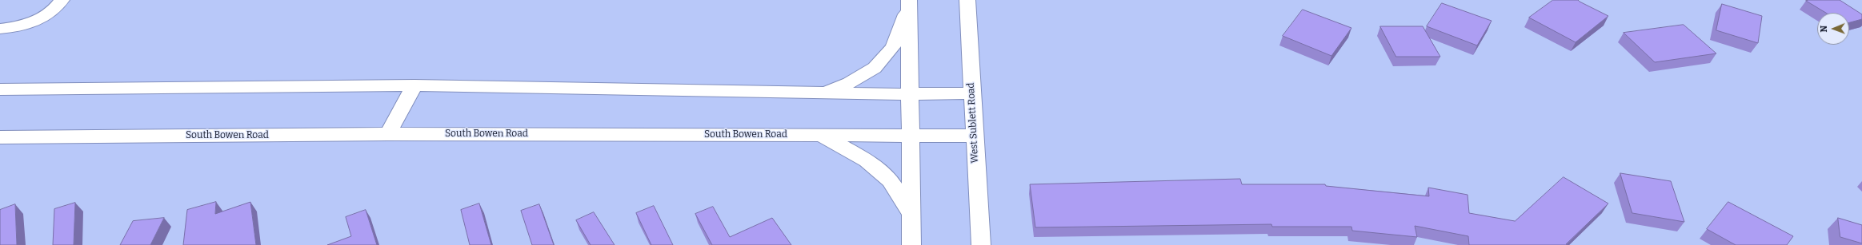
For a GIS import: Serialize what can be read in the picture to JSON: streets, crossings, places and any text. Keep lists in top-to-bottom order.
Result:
{
  "streets": {
    "main road": ["West Sublett Road", "South Bowen Road"]
  },
  "crossings": [
    ["West Sublett Road", "South Bowen Road"]
  ],
  "north": "left"
}
